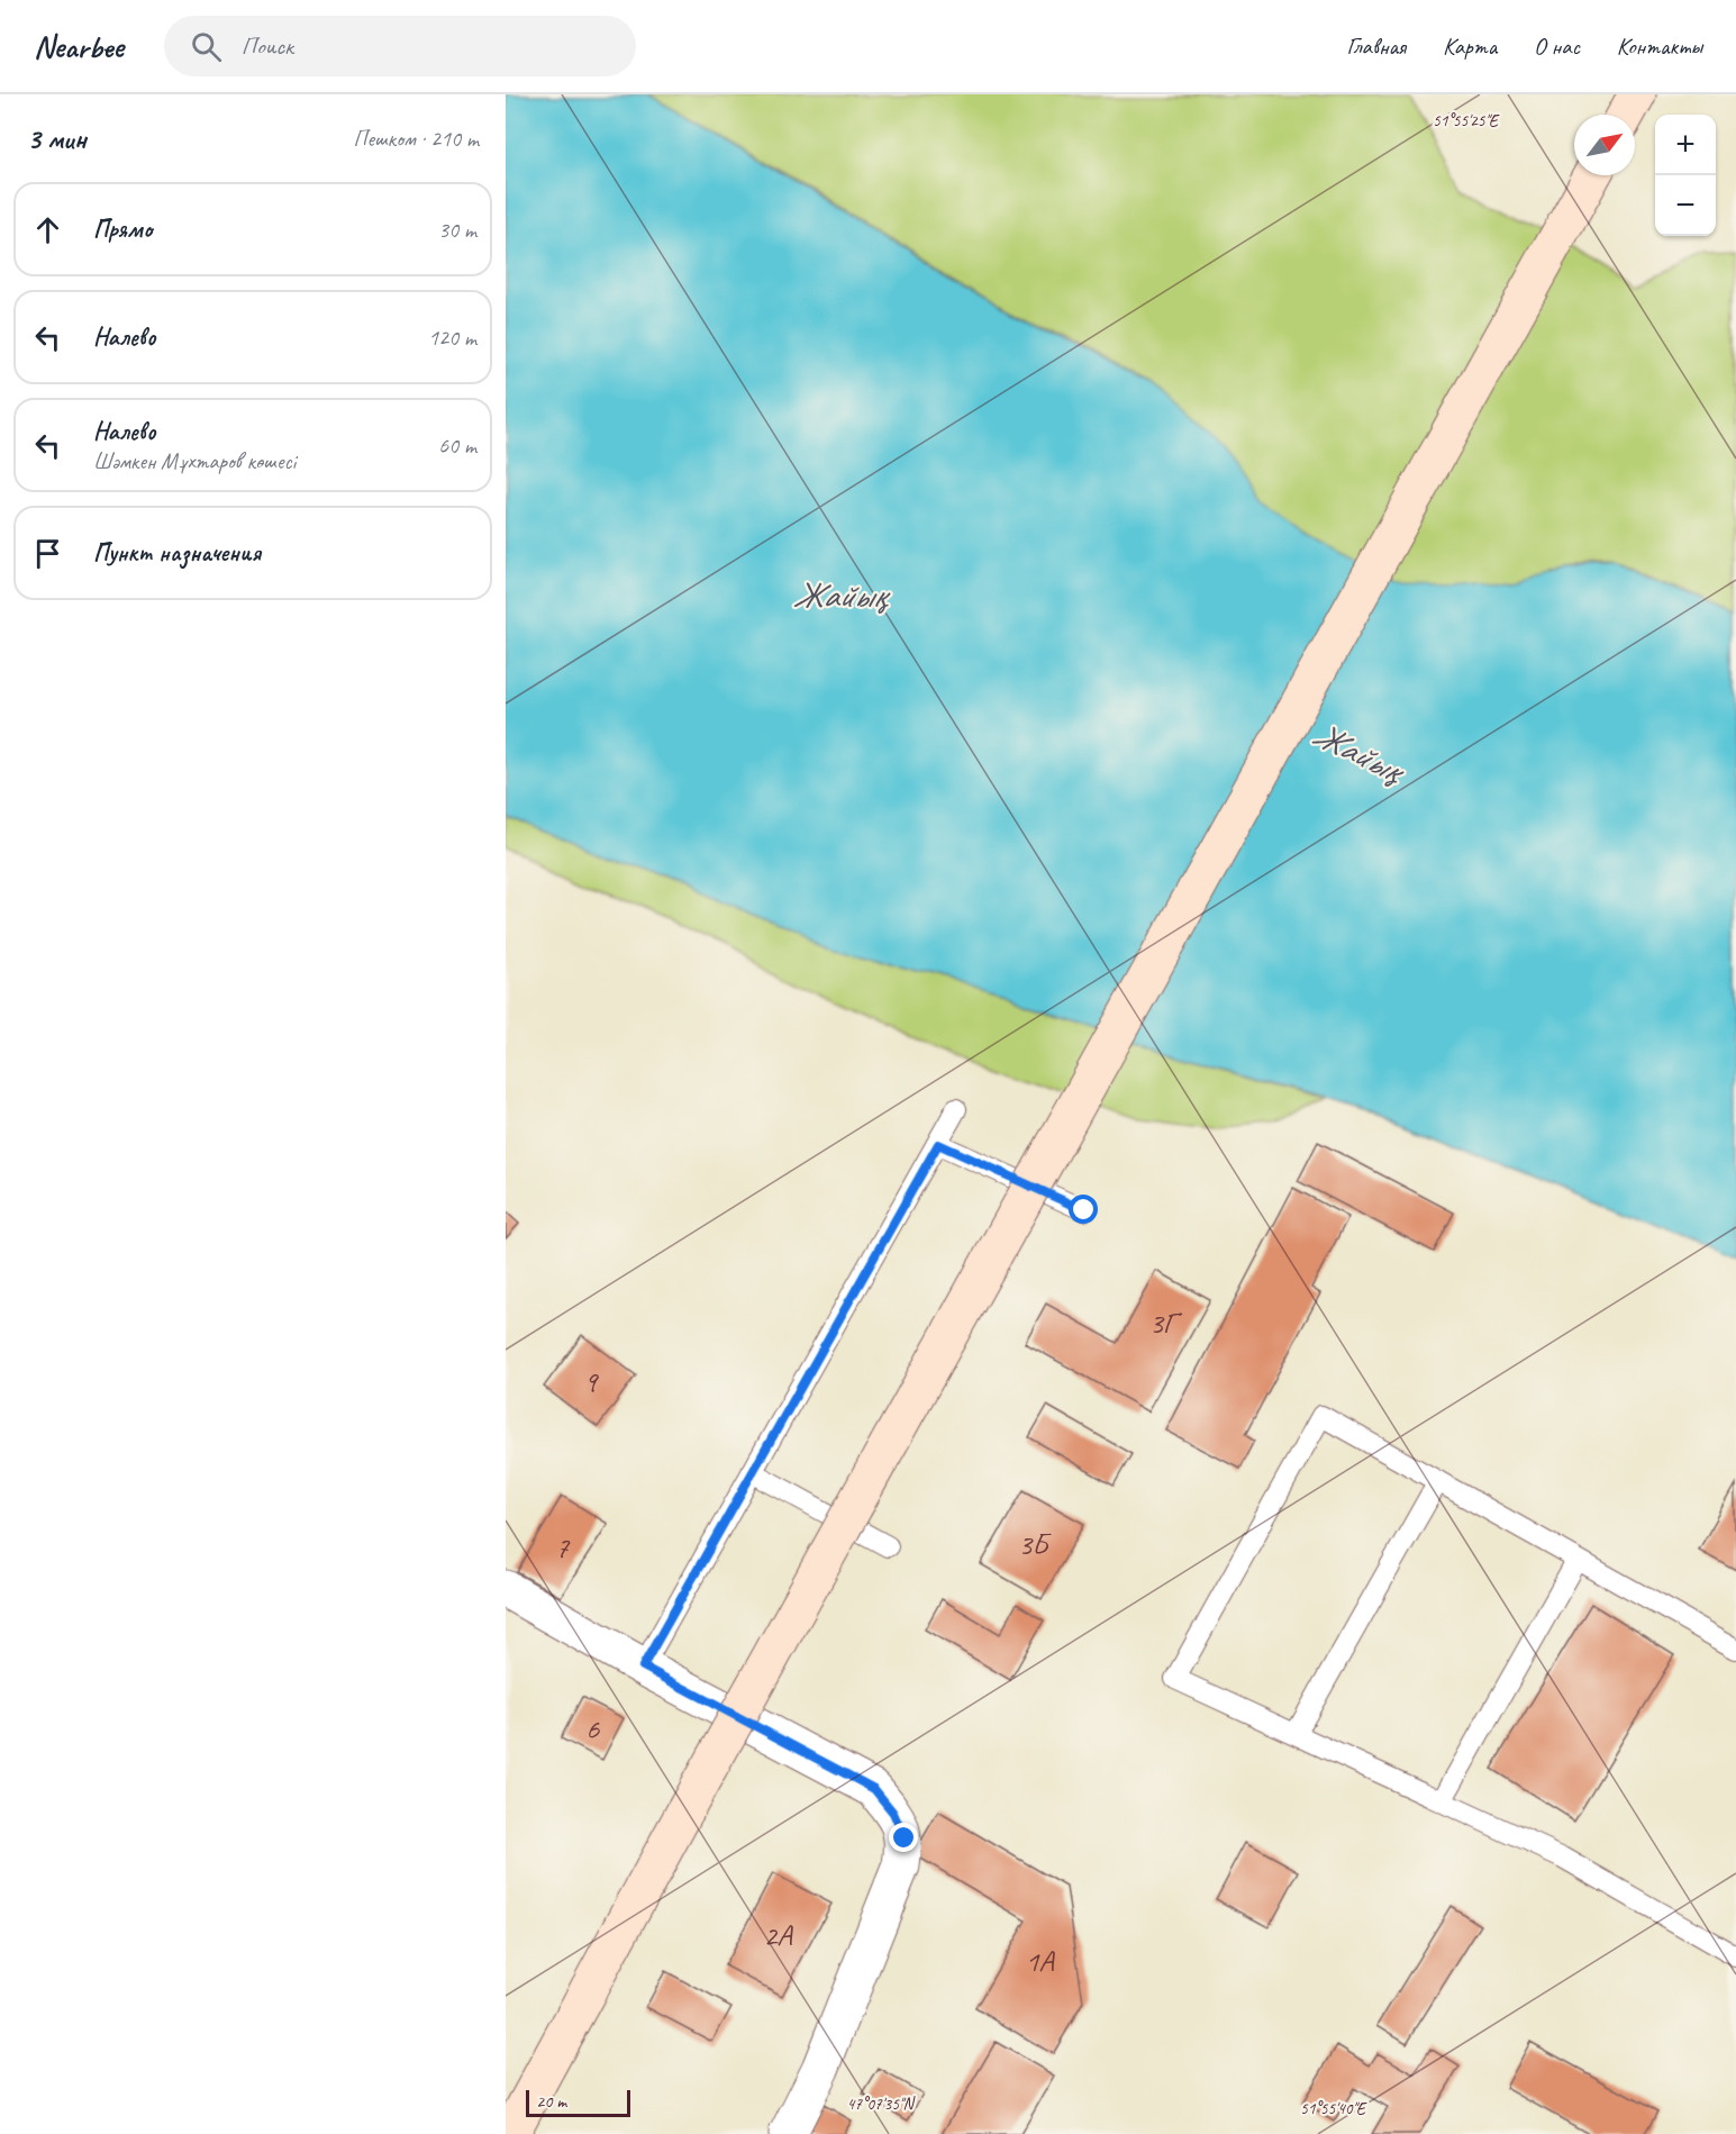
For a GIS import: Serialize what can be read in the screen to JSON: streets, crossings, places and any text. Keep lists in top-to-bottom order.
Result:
{
  "water": ["Жайық"],
  "house_numbers": [
    "3Г",
    "9",
    "3Б",
    "7",
    "6",
    "2А",
    "1А"
  ],
  "scale_bar": "20 m",
  "north": "top right",
  "page": {
    "header": "Nearbee",
    "search": "Поиск",
    "nav": [
      "Главная",
      "Карта",
      "О нас",
      "Контакты"
    ],
    "heading": ["3 мин", "Пешком · 210 m"],
    "map_buttons": ["+", "−"],
    "list": [
      ["Прямо", "30 m"],
      ["Налево", "120 m"],
      ["Налево", "Шәмкен Мұхтаров көшесі", "60 m"],
      "Пункт назначения"
    ],
    "scale": "20 m"
  },
  "coordinates": ["51°55'25\"E", "47°07'35\"N", "51°55'40\"E"]
}
